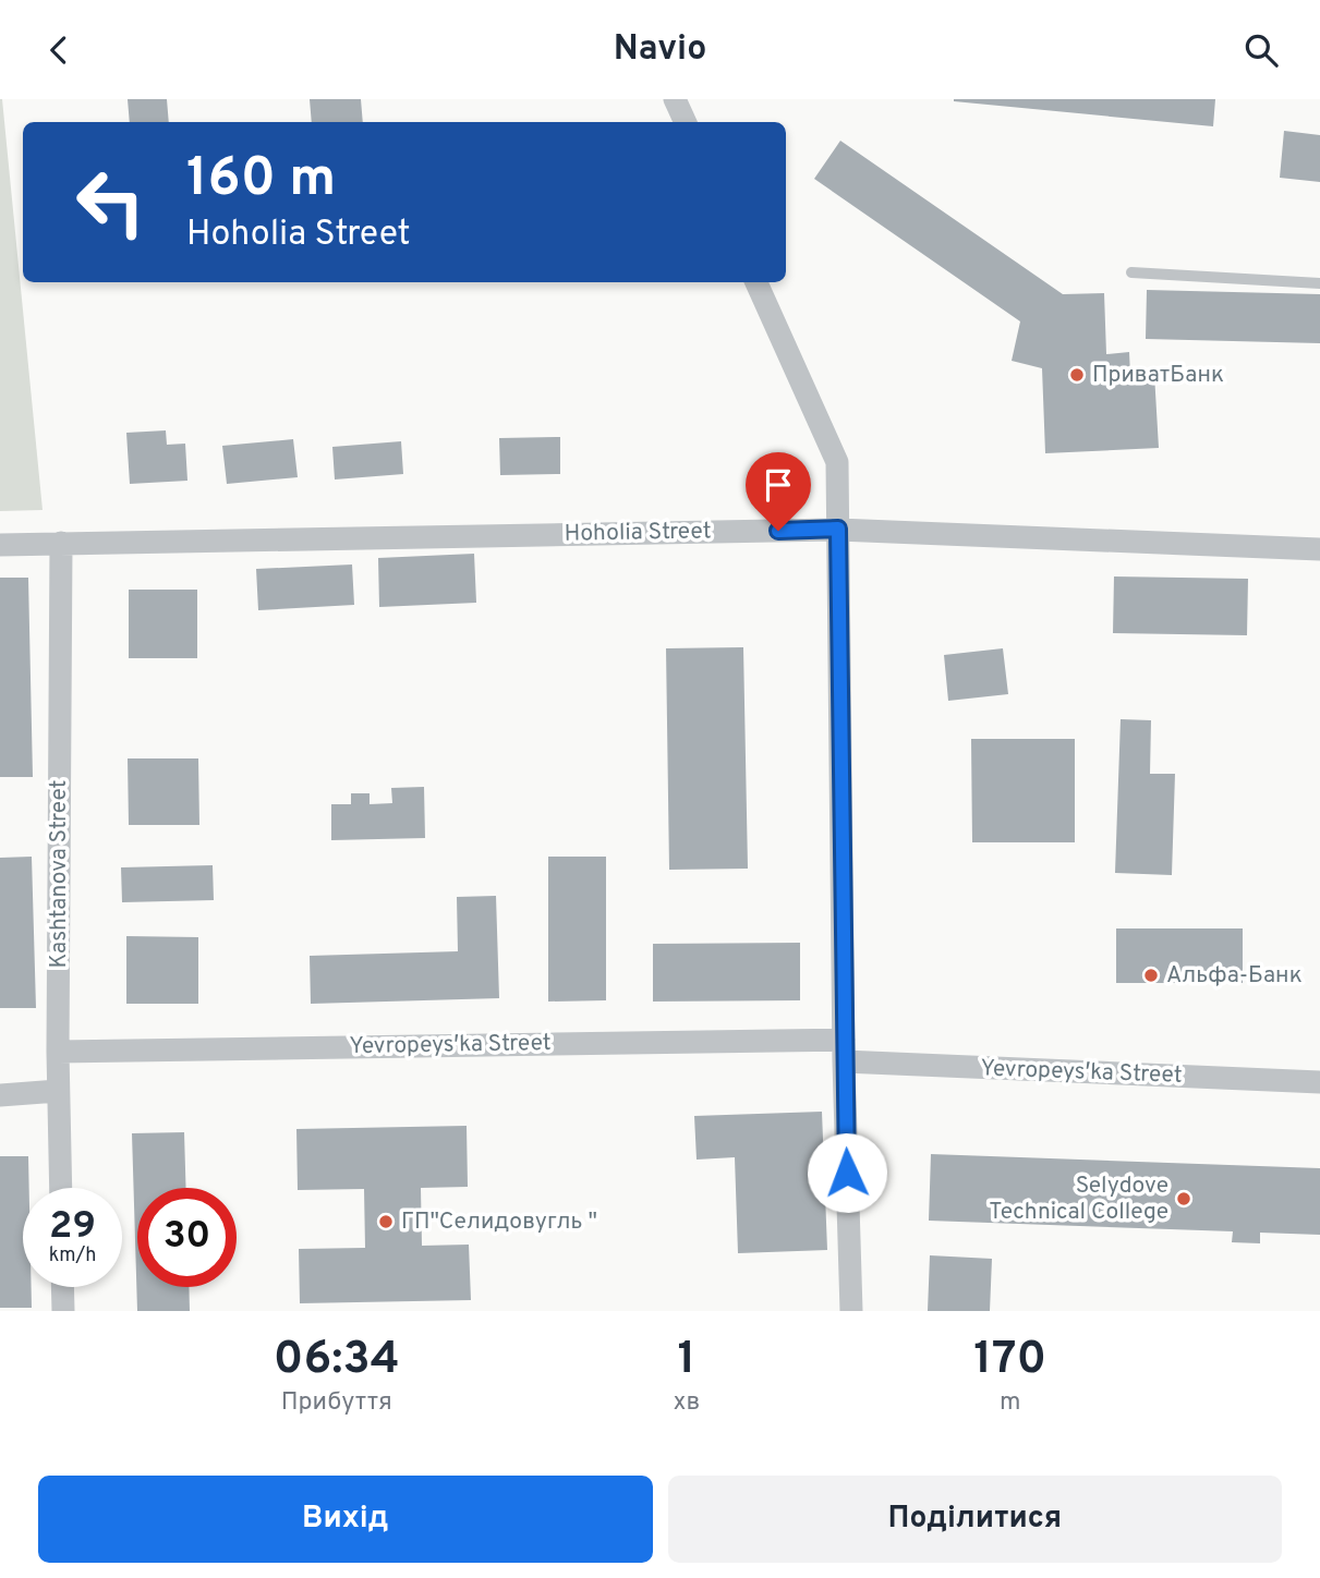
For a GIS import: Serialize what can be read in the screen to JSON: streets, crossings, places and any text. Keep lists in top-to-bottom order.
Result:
{
  "streets": {
    "street": ["Hoholia Street", "Kashtanova Street", "Yevropeysʹka Street"]
  },
  "crossings": [
    ["Hoholia Street", "Kashtanova Street"],
    ["Kashtanova Street", "Yevropeysʹka Street"]
  ],
  "places": [
    "ПриватБанк",
    "Альфа-Банк",
    "Selydove Technical College",
    "ГП\"Селидовугль \""
  ],
  "page": {
    "header": "Navio",
    "turn": ["160 m", "Hoholia Street"],
    "speed": "29 km/h",
    "limit": "30",
    "eta": [
      "06:34",
      "Прибуття",
      "1",
      "хв",
      "170",
      "m"
    ],
    "buttons": ["Вихід", "Поділитися"]
  }
}
